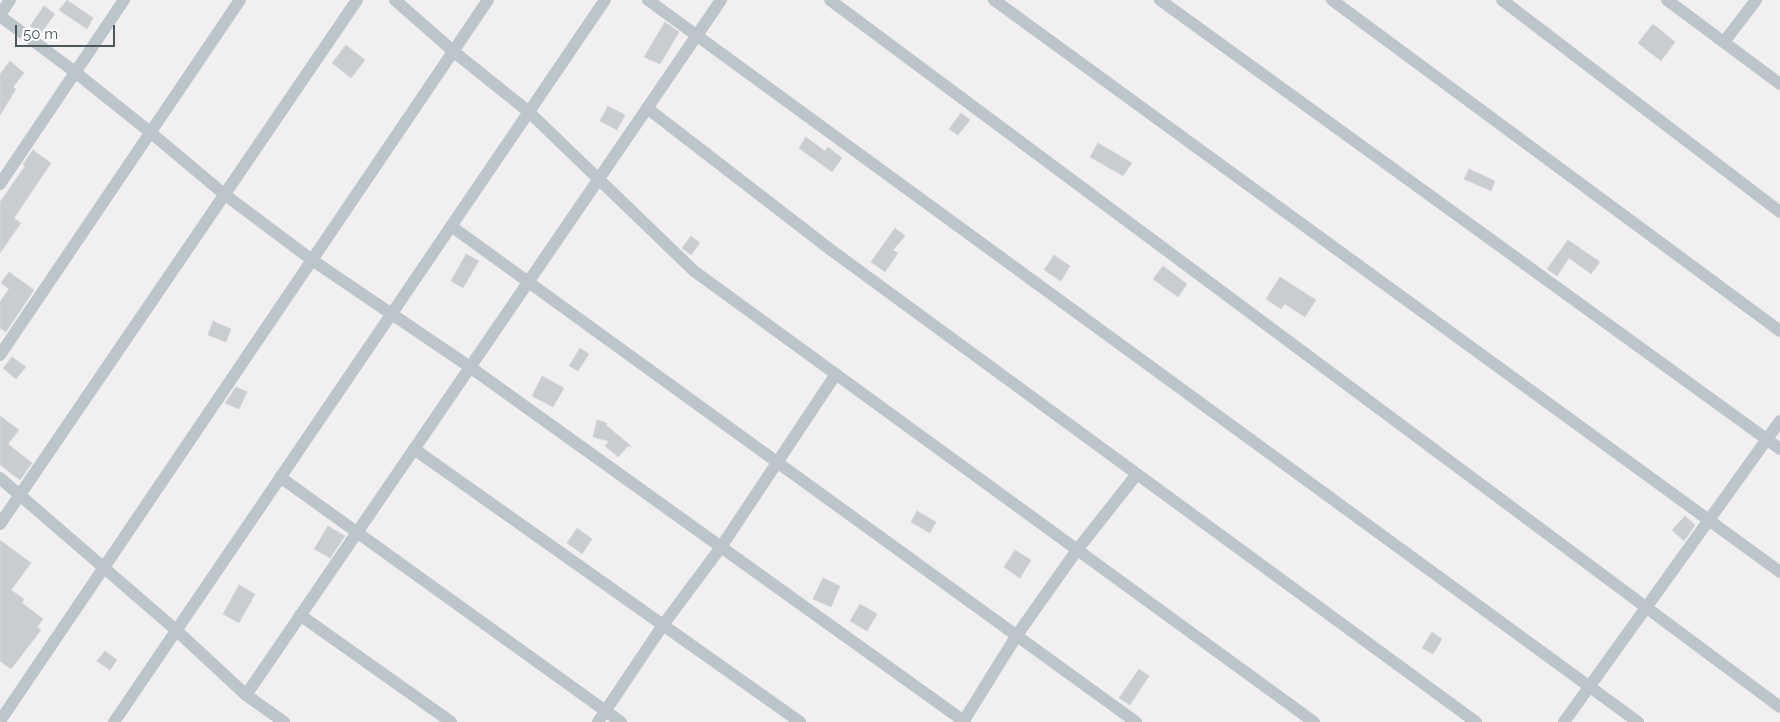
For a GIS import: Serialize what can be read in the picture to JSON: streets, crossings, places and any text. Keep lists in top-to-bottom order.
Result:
{
  "scale_bar": "50 m"
}
